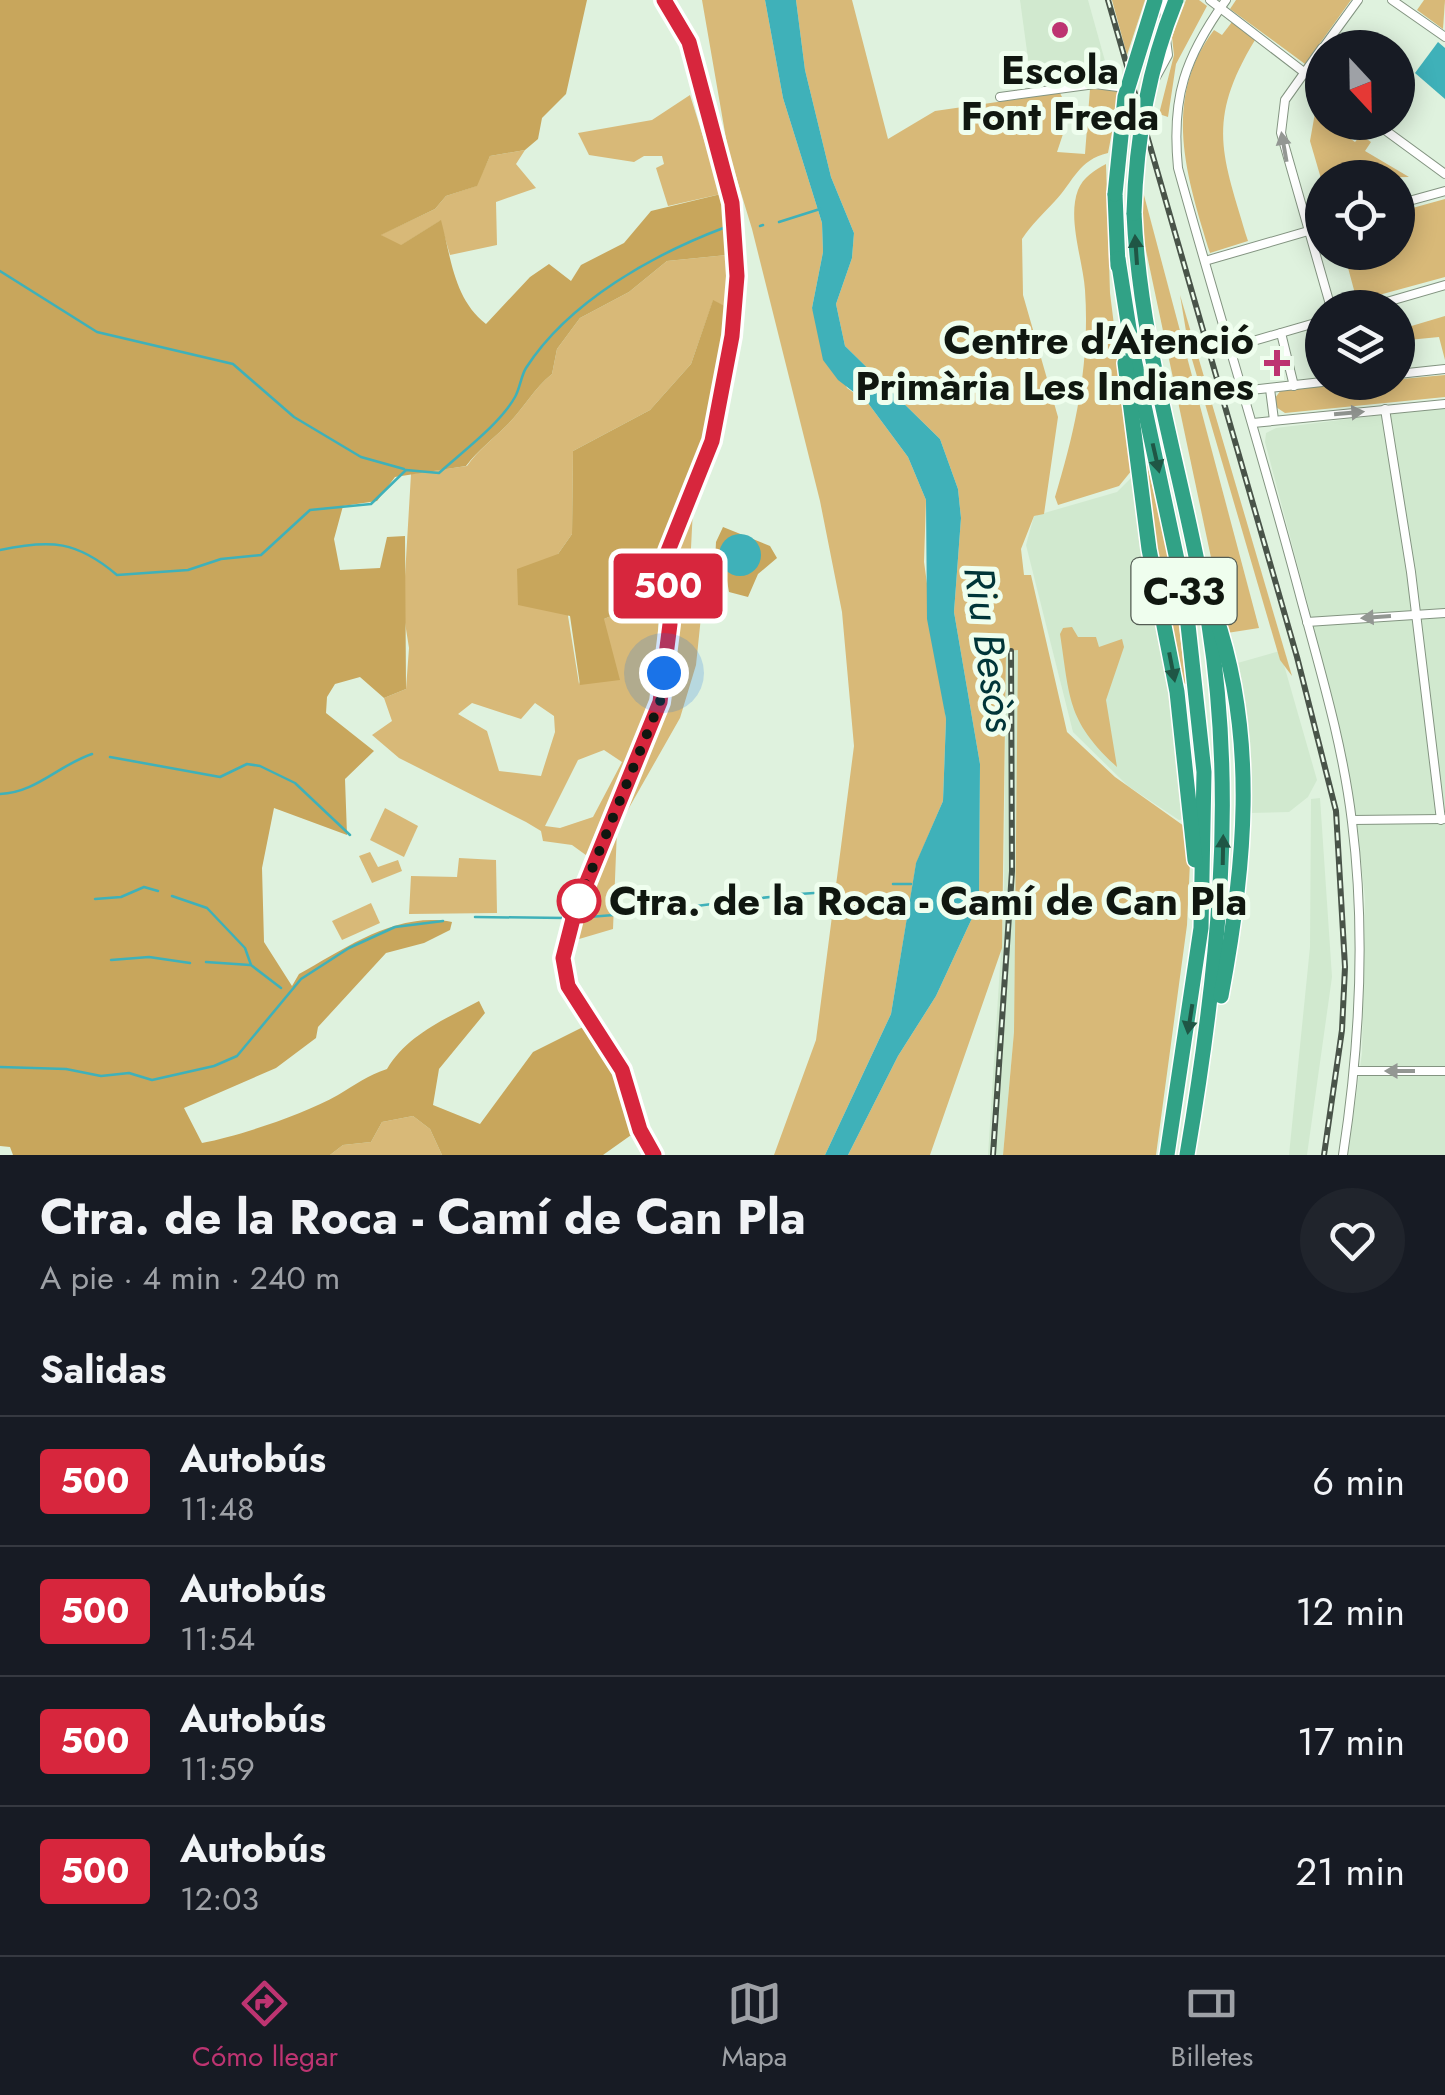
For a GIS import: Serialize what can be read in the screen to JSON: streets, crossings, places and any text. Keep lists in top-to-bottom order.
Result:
{
  "streets": {
    "highway": ["C-33"]
  },
  "water": ["Riu Besòs"],
  "places": {
    "other": ["Escola Font Freda", "Ctra. de la Roca - Camí de Can Pla"],
    "health": ["Centre d'Atenció Primària Les Indianes"]
  },
  "lines": ["bus line 500"],
  "north": "bottom",
  "page": {
    "on_map": "500",
    "heading": [
      ["Ctra. de la Roca - Camí de Can Pla", "A pie · 4 min · 240 m"],
      "Salidas"
    ],
    "list": [
      {
        "mark": "500",
        "name": "Autobús",
        "note": "11:48",
        "value": "6 min"
      },
      {
        "mark": "500",
        "name": "Autobús",
        "note": "11:54",
        "value": "12 min"
      },
      {
        "mark": "500",
        "name": "Autobús",
        "note": "11:59",
        "value": "17 min"
      },
      {
        "mark": "500",
        "name": "Autobús",
        "note": "12:03",
        "value": "21 min"
      }
    ],
    "tabs": ["Cómo llegar", "Mapa", "Billetes"]
  }
}
